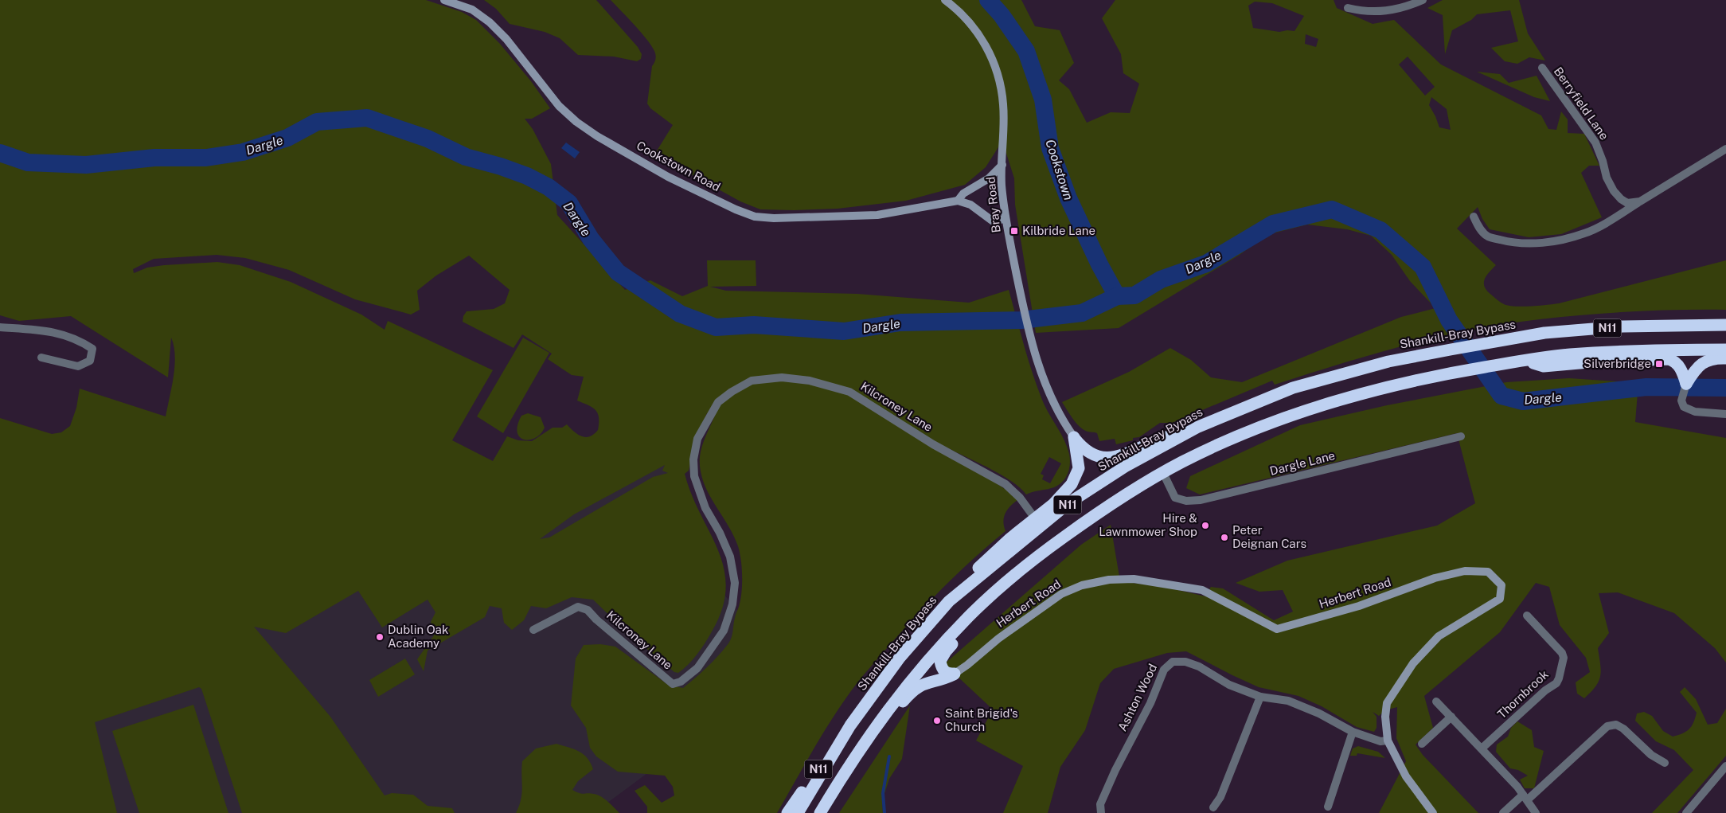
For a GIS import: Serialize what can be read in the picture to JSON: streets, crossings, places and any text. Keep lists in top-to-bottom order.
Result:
{
  "streets": {
    "highway": ["N11", "Shankill-Bray Bypass"],
    "street": [
      "Berryfield Lane",
      "Cookstown Road",
      "Bray Road",
      "Kilcroney Lane",
      "Dargle Lane",
      "Herbert Road",
      "Thornbrook",
      "Ashton Wood"
    ]
  },
  "crossings": [
    ["Bray Road", "N11"],
    ["N11", "Shankill-Bray Bypass"],
    ["N11", "Kilcroney Lane"],
    ["N11", "Dargle Lane"],
    ["N11", "Herbert Road"],
    ["Herbert Road", "Ashton Wood"]
  ],
  "water": ["Dargle", "Cookstown"],
  "places": {
    "transit": ["Kilbride Lane", "Silverbridge"],
    "other": [
      "Hire & Lawnmower Shop",
      "Peter Deignan Cars",
      "Dublin Oak Academy",
      "Saint Brigid's Church"
    ]
  }
}
